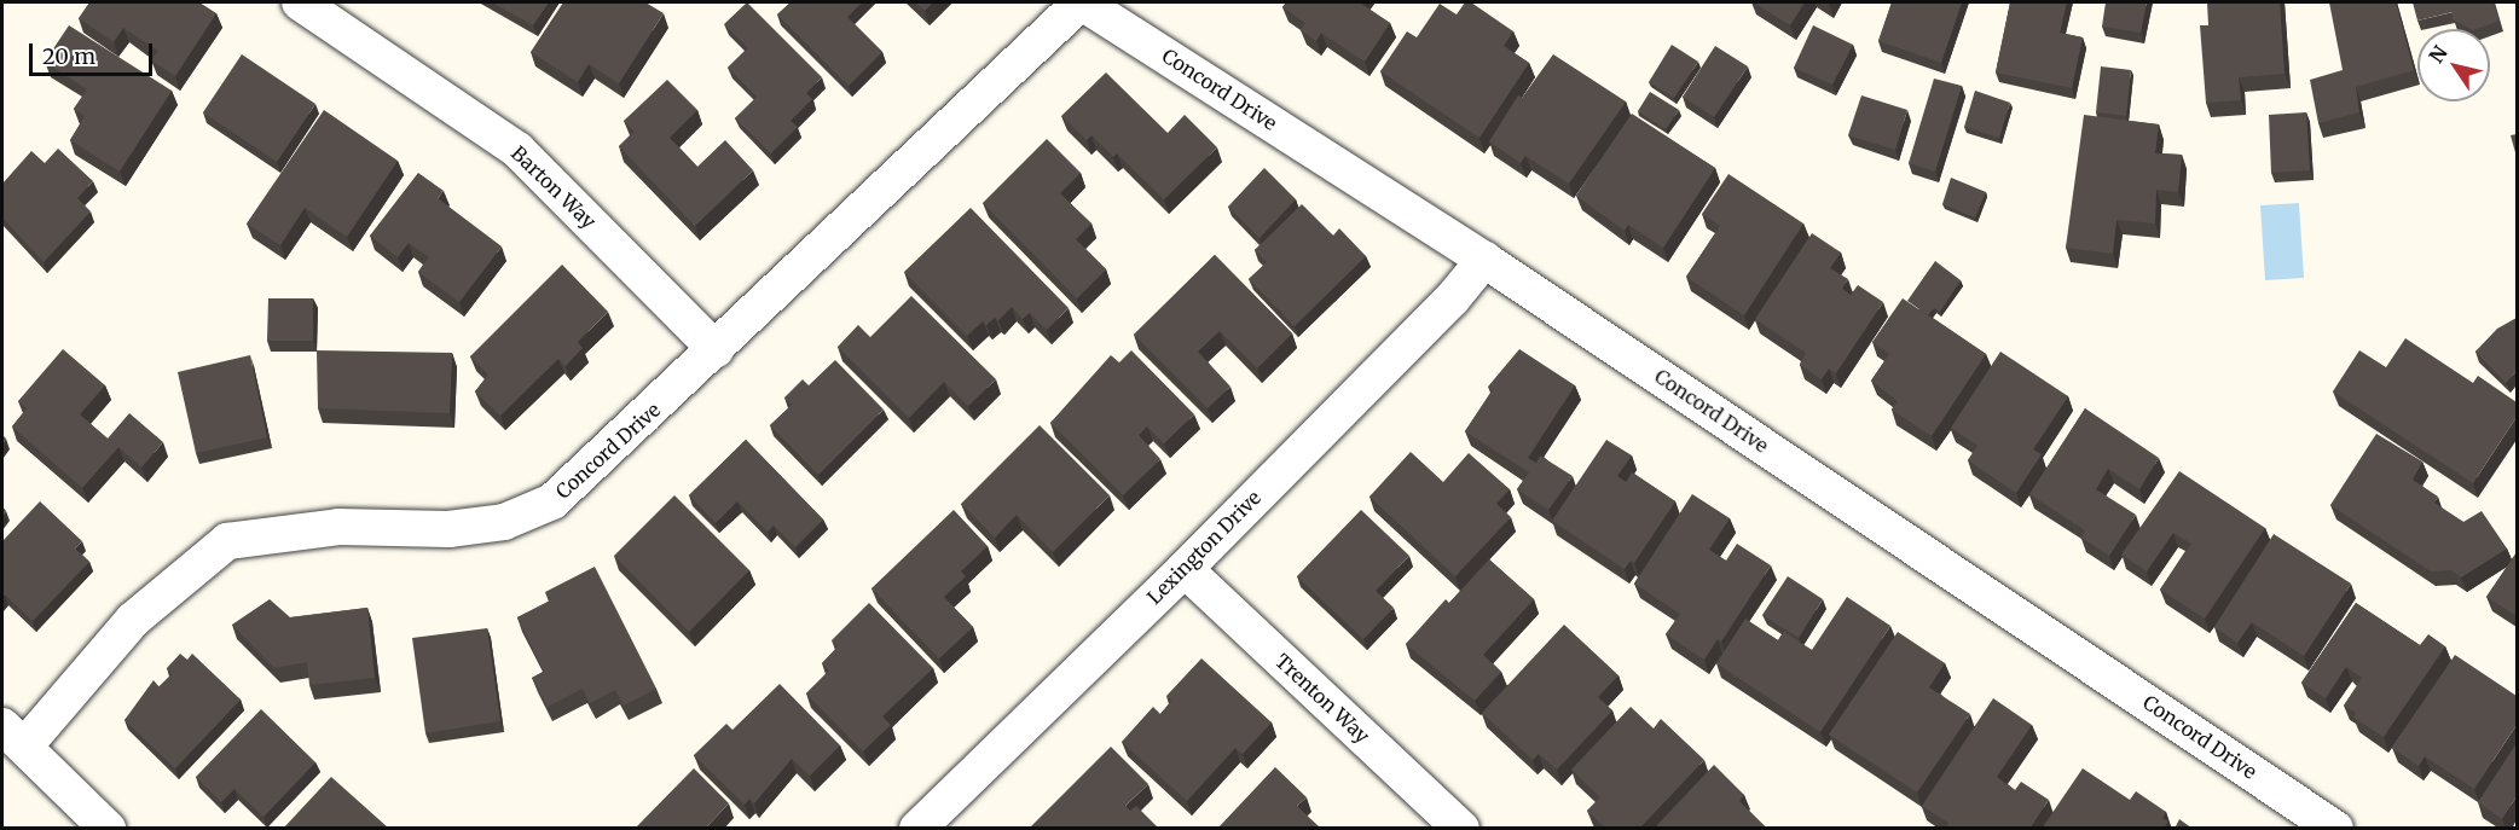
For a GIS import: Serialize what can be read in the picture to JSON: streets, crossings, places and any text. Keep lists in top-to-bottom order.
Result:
{
  "streets": {
    "street": [
      "Concord Drive",
      "Barton Way",
      "Lexington Drive",
      "Trenton Way"
    ]
  },
  "crossings": [
    ["Concord Drive", "Barton Way"],
    ["Concord Drive", "Lexington Drive"],
    ["Lexington Drive", "Trenton Way"]
  ],
  "scale_bar": "20 m",
  "north": "top left"
}
